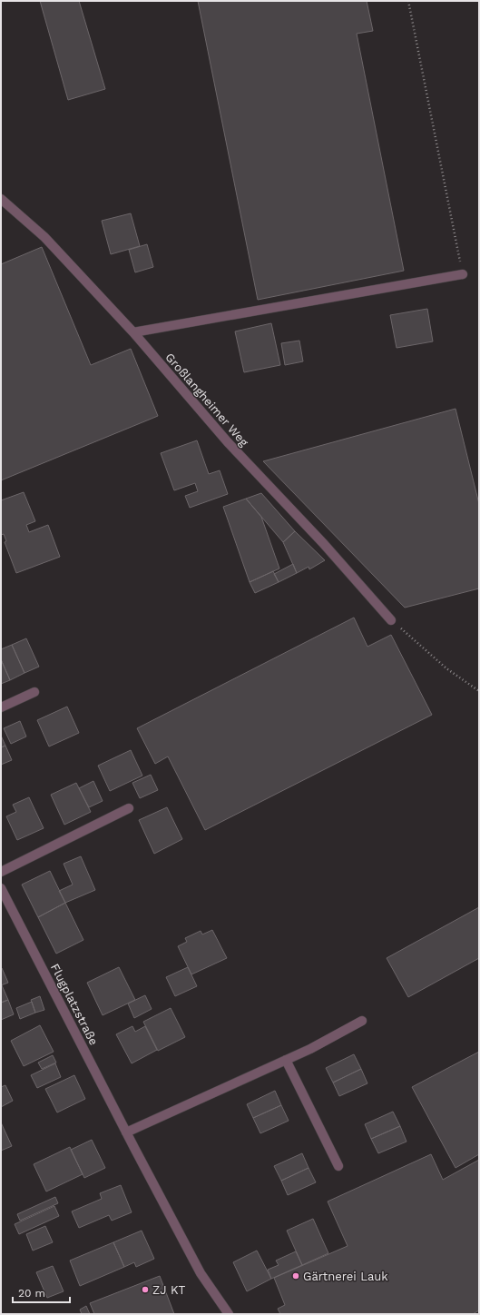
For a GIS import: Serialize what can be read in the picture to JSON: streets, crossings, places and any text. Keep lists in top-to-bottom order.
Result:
{
  "streets": {
    "street": ["Großlangheimer Weg", "Flugplatzstraße"]
  },
  "places": ["Gärtnerei Lauk", "ZJ KT"],
  "scale_bar": "20 m"
}
